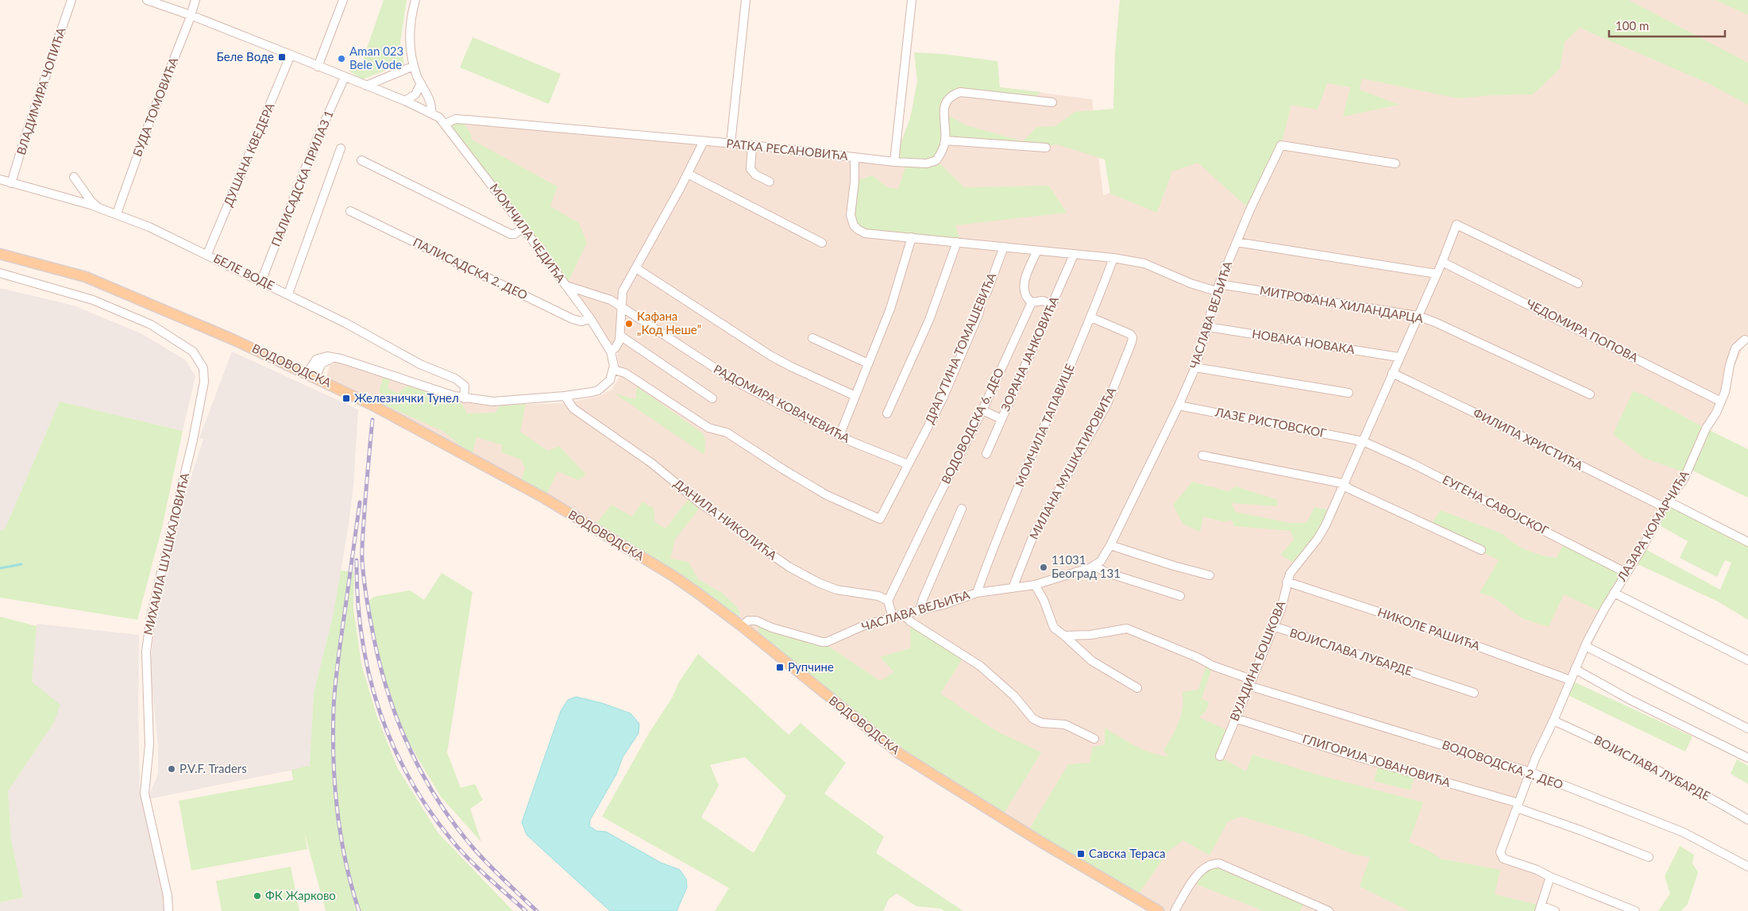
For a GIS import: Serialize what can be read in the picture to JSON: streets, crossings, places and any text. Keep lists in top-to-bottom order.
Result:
{
  "streets": {
    "main road": ["ВОДОВОДСКА"],
    "street": [
      "ВЛАДИМИРА ЧОПИЋА",
      "БУДА ТОМОВИЋА",
      "РАТКА РЕСАНОВИЋА",
      "ДУШАНА КВЕДЕРА",
      "ПАЛИСАДСКА ПРИЛАЗ 1",
      "МОМЧИЛА ЧЕДИЋА",
      "ПАЛИСАДСКА 2. ДЕО",
      "БЕЛЕ ВОДЕ",
      "МИТРОФАНА ХИЛАНДАРЦА",
      "ЧАСЛАВА ВЕЉИЋА",
      "ЧЕДОМИРА ПОПОВА",
      "НОВАКА НОВАКА",
      "ДРАГУТИНА ТОМАШЕВИЋА",
      "ЗОРАНА ЈАНКОВИЋА",
      "РАДОМИРА КОВАЧЕВИЋА",
      "ЛАЗЕ РИСТОВСКОГ",
      "МОМЧИЛА ТАПАВИЦЕ",
      "ВОДОВОДСКА 6. ДЕО",
      "ФИЛИПА ХРИСТИЋА",
      "МИЛАНА МУШКАТИРОВИЋА",
      "ЕУГЕНА САВОЈСКОГ",
      "ДАНИЛА НИКОЛИЋА",
      "ЛАЗАРА КОМАРЧИЋА",
      "МИХАИЛА ШУШКАЛОВИЋА",
      "НИКОЛЕ РАШИЋА",
      "ВОЈИСЛАВА ЛУБАРДЕ",
      "ВУЈАДИНА БОШКОВА",
      "ГЛИГОРИЈА ЈОВАНОВИЋА",
      "ВОДОВОДСКА 2. ДЕО"
    ]
  },
  "crossings": [
    ["ВЛАДИМИРА ЧОПИЋА", "БЕЛЕ ВОДЕ"],
    ["БУДА ТОМОВИЋА", "МОМЧИЛА ЧЕДИЋА"],
    ["БУДА ТОМОВИЋА", "БЕЛЕ ВОДЕ"],
    ["РАТКА РЕСАНОВИЋА", "МОМЧИЛА ЧЕДИЋА"],
    ["РАТКА РЕСАНОВИЋА", "МИТРОФАНА ХИЛАНДАРЦА"],
    ["РАТКА РЕСАНОВИЋА", "ЧАСЛАВА ВЕЉИЋА"],
    ["РАТКА РЕСАНОВИЋА", "ДРАГУТИНА ТОМАШЕВИЋА"],
    ["РАТКА РЕСАНОВИЋА", "ЗОРАНА ЈАНКОВИЋА"],
    ["РАТКА РЕСАНОВИЋА", "МОМЧИЛА ТАПАВИЦЕ"],
    ["ДУШАНА КВЕДЕРА", "МОМЧИЛА ЧЕДИЋА"],
    ["ДУШАНА КВЕДЕРА", "БЕЛЕ ВОДЕ"],
    ["ПАЛИСАДСКА ПРИЛАЗ 1", "МОМЧИЛА ЧЕДИЋА"],
    ["ПАЛИСАДСКА ПРИЛАЗ 1", "БЕЛЕ ВОДЕ"],
    ["МОМЧИЛА ЧЕДИЋА", "ПАЛИСАДСКА 2. ДЕО"],
    ["МОМЧИЛА ЧЕДИЋА", "ДРАГУТИНА ТОМАШЕВИЋА"],
    ["МОМЧИЛА ЧЕДИЋА", "РАДОМИРА КОВАЧЕВИЋА"],
    ["МИТРОФАНА ХИЛАНДАРЦА", "ЧАСЛАВА ВЕЉИЋА"],
    ["МИТРОФАНА ХИЛАНДАРЦА", "ВУЈАДИНА БОШКОВА"],
    ["ЧАСЛАВА ВЕЉИЋА", "НОВАКА НОВАКА"],
    ["ЧАСЛАВА ВЕЉИЋА", "ВОДОВОДСКА"],
    ["ЧАСЛАВА ВЕЉИЋА", "ЛАЗЕ РИСТОВСКОГ"],
    ["ЧАСЛАВА ВЕЉИЋА", "МОМЧИЛА ТАПАВИЦЕ"],
    ["ЧАСЛАВА ВЕЉИЋА", "МИЛАНА МУШКАТИРОВИЋА"],
    ["ЧЕДОМИРА ПОПОВА", "ЛАЗАРА КОМАРЧИЋА"],
    ["ЧЕДОМИРА ПОПОВА", "ВУЈАДИНА БОШКОВА"],
    ["НОВАКА НОВАКА", "ВУЈАДИНА БОШКОВА"],
    ["ДРАГУТИНА ТОМАШЕВИЋА", "РАДОМИРА КОВАЧЕВИЋА"],
    ["ЛАЗЕ РИСТОВСКОГ", "ЕУГЕНА САВОЈСКОГ"],
    ["ЛАЗЕ РИСТОВСКОГ", "ВУЈАДИНА БОШКОВА"],
    ["МОМЧИЛА ТАПАВИЦЕ", "МИЛАНА МУШКАТИРОВИЋА"],
    ["ВОДОВОДСКА 6. ДЕО", "ДАНИЛА НИКОЛИЋА"],
    ["ФИЛИПА ХРИСТИЋА", "ЛАЗАРА КОМАРЧИЋА"],
    ["ФИЛИПА ХРИСТИЋА", "ВУЈАДИНА БОШКОВА"],
    ["ЕУГЕНА САВОЈСКОГ", "ЛАЗАРА КОМАРЧИЋА"],
    ["ЕУГЕНА САВОЈСКОГ", "ВУЈАДИНА БОШКОВА"],
    ["ЛАЗАРА КОМАРЧИЋА", "НИКОЛЕ РАШИЋА"],
    ["ЛАЗАРА КОМАРЧИЋА", "ВОЈИСЛАВА ЛУБАРДЕ"],
    ["ЛАЗАРА КОМАРЧИЋА", "ГЛИГОРИЈА ЈОВАНОВИЋА"],
    ["ЛАЗАРА КОМАРЧИЋА", "ВОДОВОДСКА 2. ДЕО"],
    ["НИКОЛЕ РАШИЋА", "ВУЈАДИНА БОШКОВА"],
    ["ВОЈИСЛАВА ЛУБАРДЕ", "ВУЈАДИНА БОШКОВА"],
    ["ВУЈАДИНА БОШКОВА", "ГЛИГОРИЈА ЈОВАНОВИЋА"],
    ["ВУЈАДИНА БОШКОВА", "ВОДОВОДСКА 2. ДЕО"]
  ],
  "places": {
    "transit": [
      "Беле Воде",
      "Железнички Тунел",
      "Рупчине",
      "Савска Тераса"
    ],
    "other": [
      "Aman 023 Bele Vode",
      "Кафана „Код Неше”",
      "11031 Београд 131",
      "P.V.F. Traders",
      "ФК Жарково"
    ]
  },
  "scale_bar": "100 m"
}
